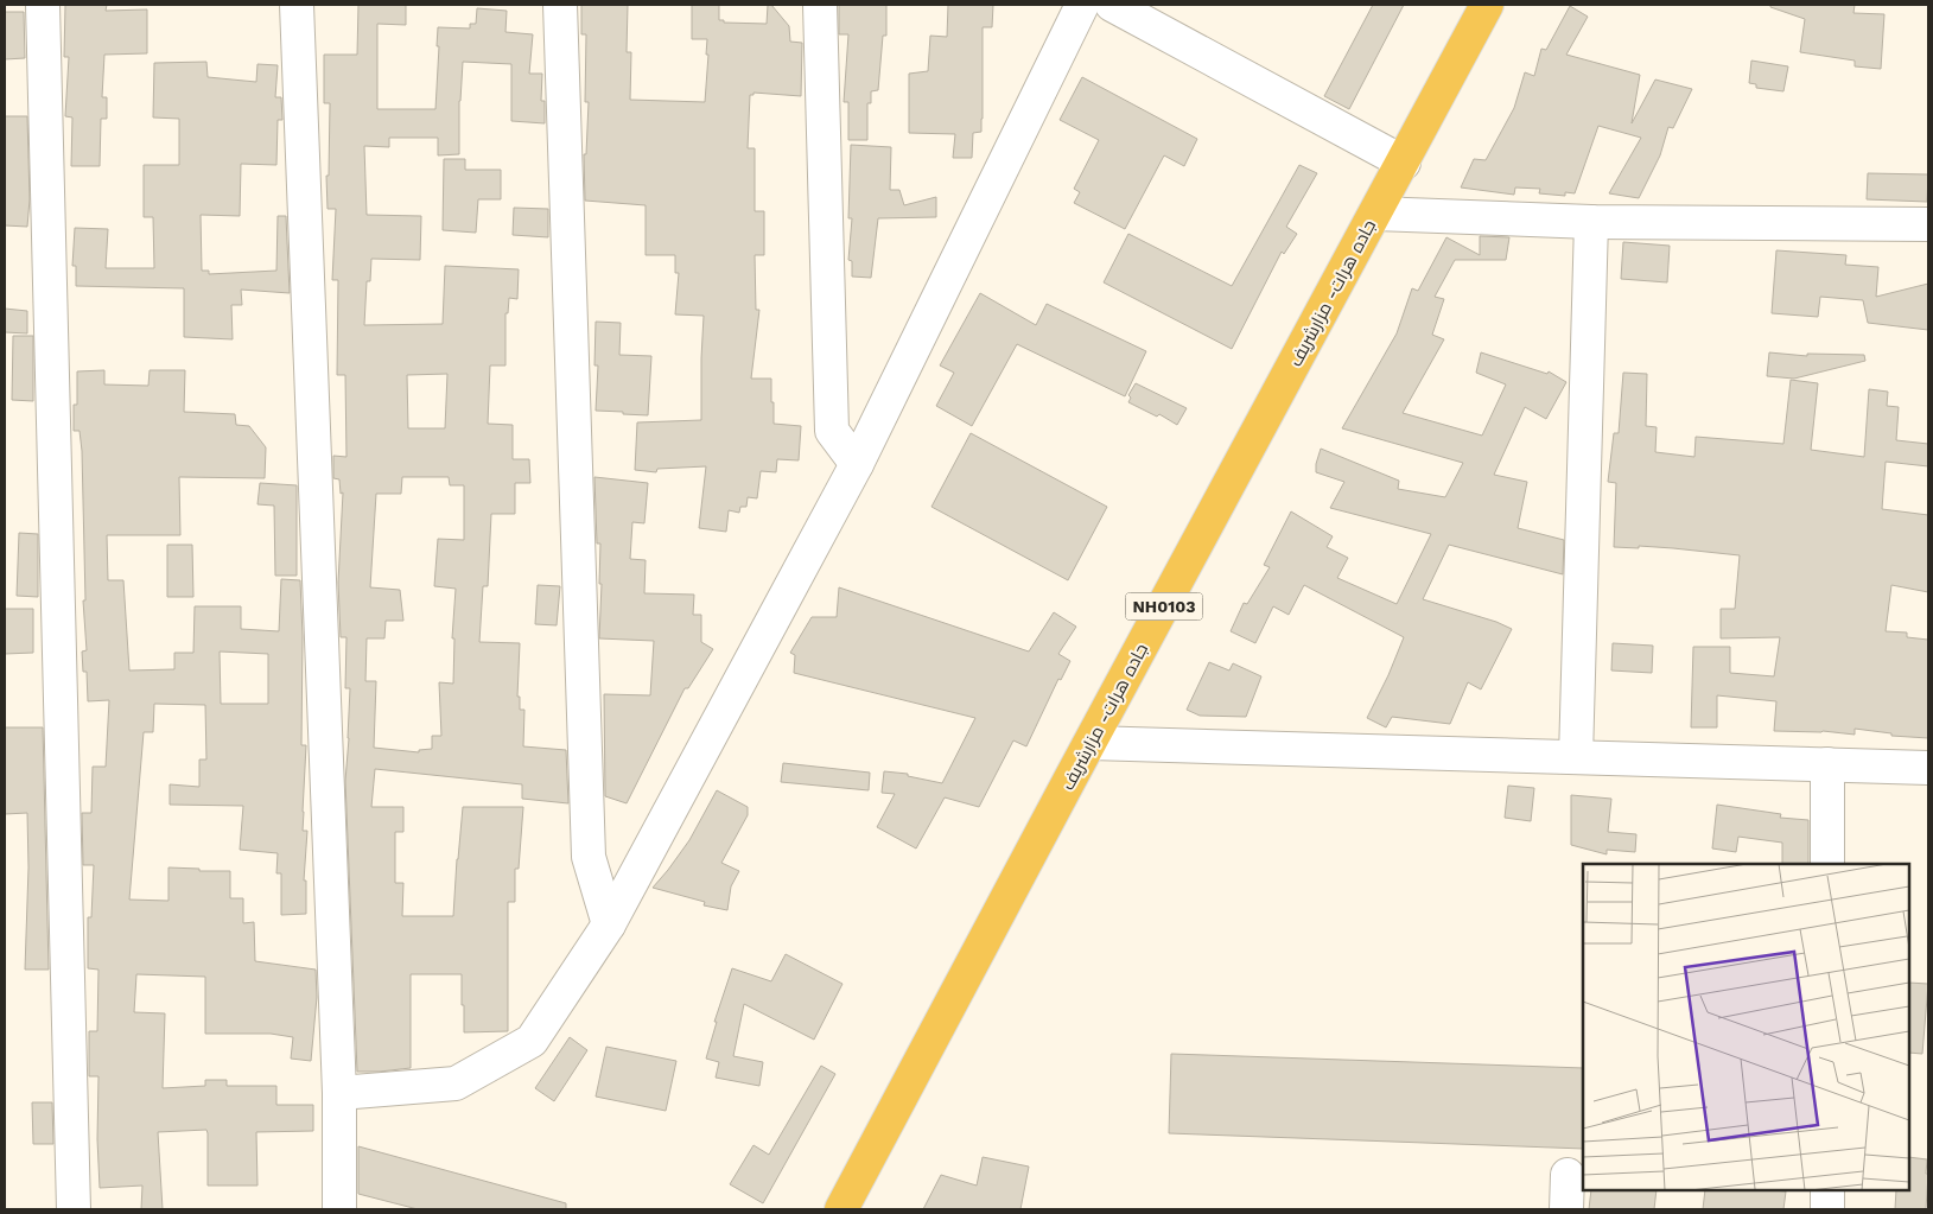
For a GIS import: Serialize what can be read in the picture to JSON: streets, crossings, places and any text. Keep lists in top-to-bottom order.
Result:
{
  "streets": {
    "highway": ["جاده هرات- مزارشریف", "NH0103"]
  }
}
